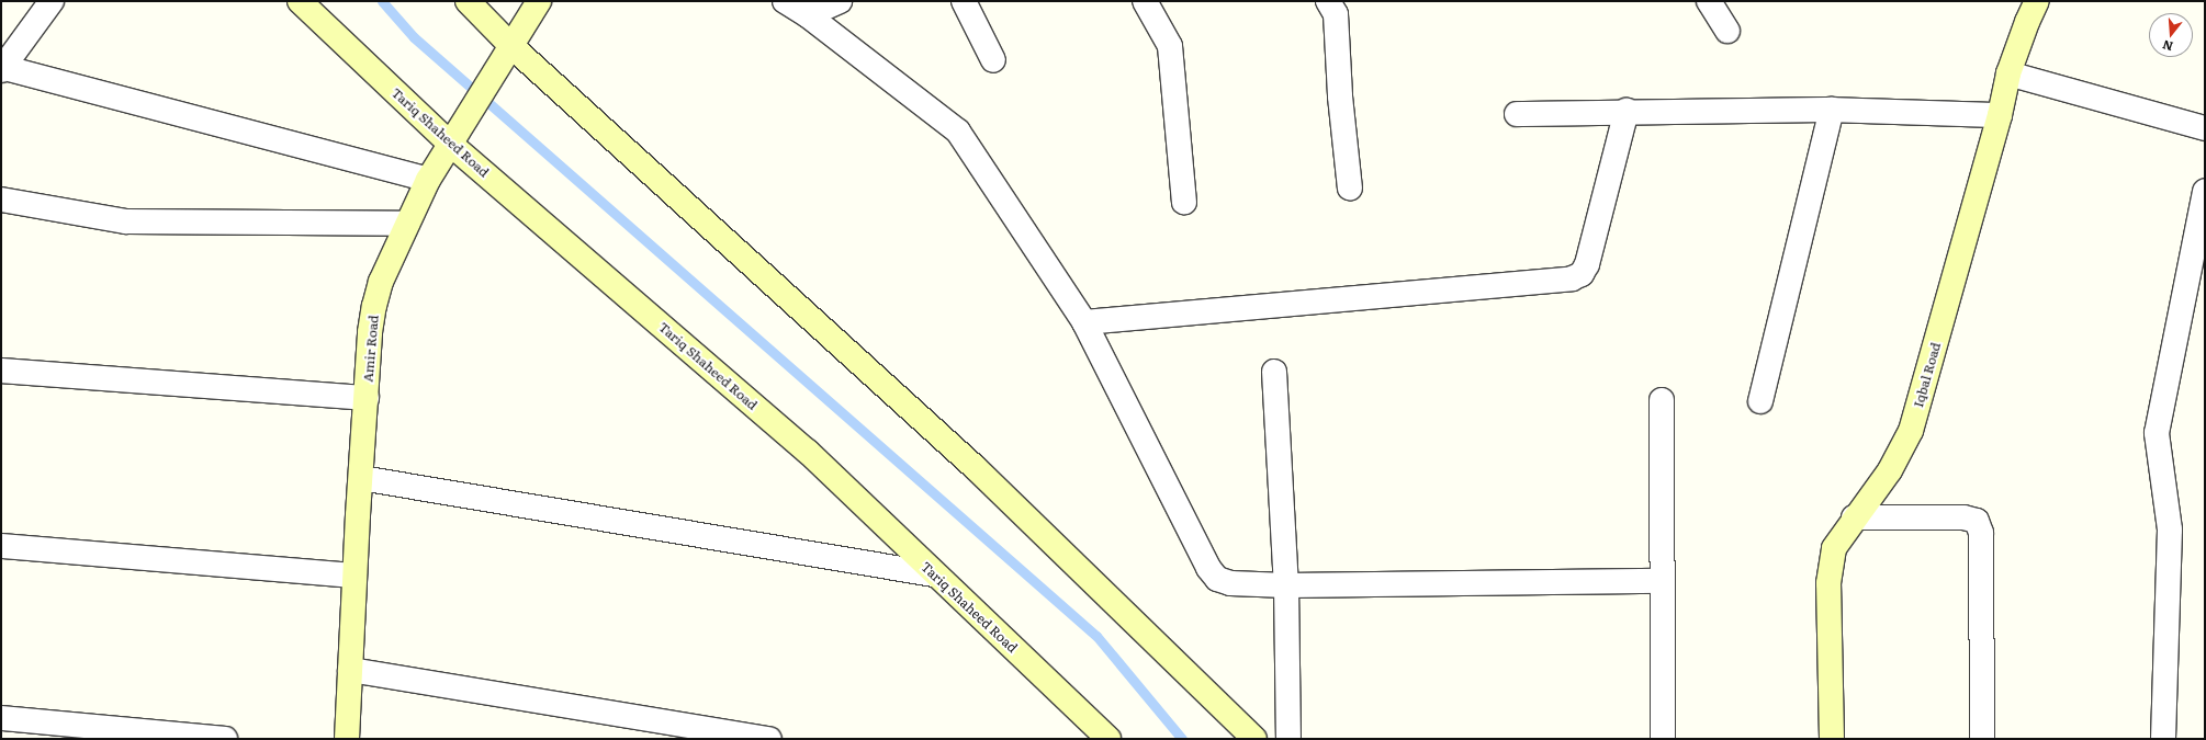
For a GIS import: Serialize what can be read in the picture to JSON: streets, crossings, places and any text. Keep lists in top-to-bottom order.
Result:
{
  "streets": {
    "main road": ["Tariq Shaheed Road", "Amir Road", "Iqbal Road"]
  },
  "crossings": [
    ["Tariq Shaheed Road", "Amir Road"]
  ],
  "north": "bottom"
}
